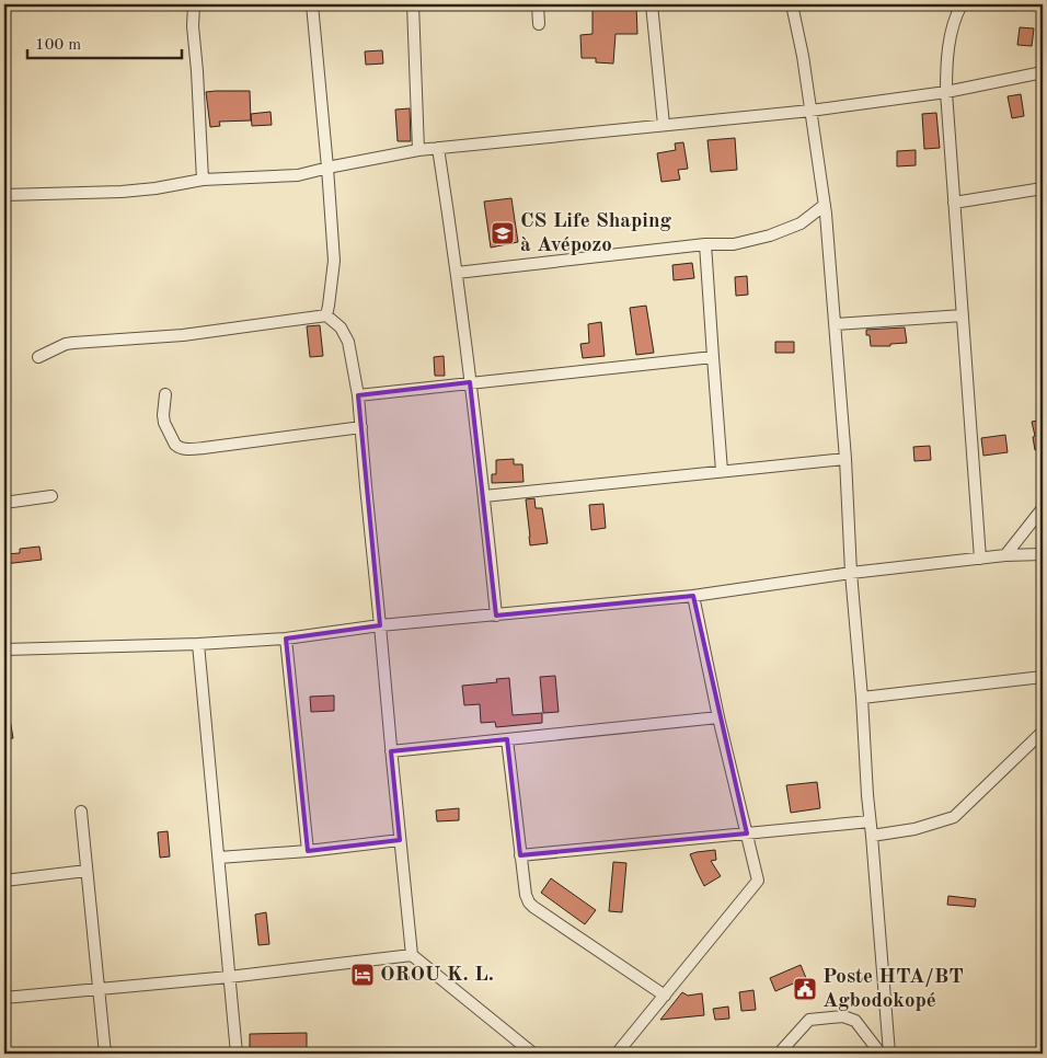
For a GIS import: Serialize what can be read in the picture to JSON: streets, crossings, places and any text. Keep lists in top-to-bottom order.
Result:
{
  "places": {
    "school or university": ["CS Life Shaping à Avépozo"],
    "hotel": ["OROU K. L."],
    "public building": ["Poste HTA/BT Agbodokopé"]
  },
  "scale_bar": "100 m"
}
